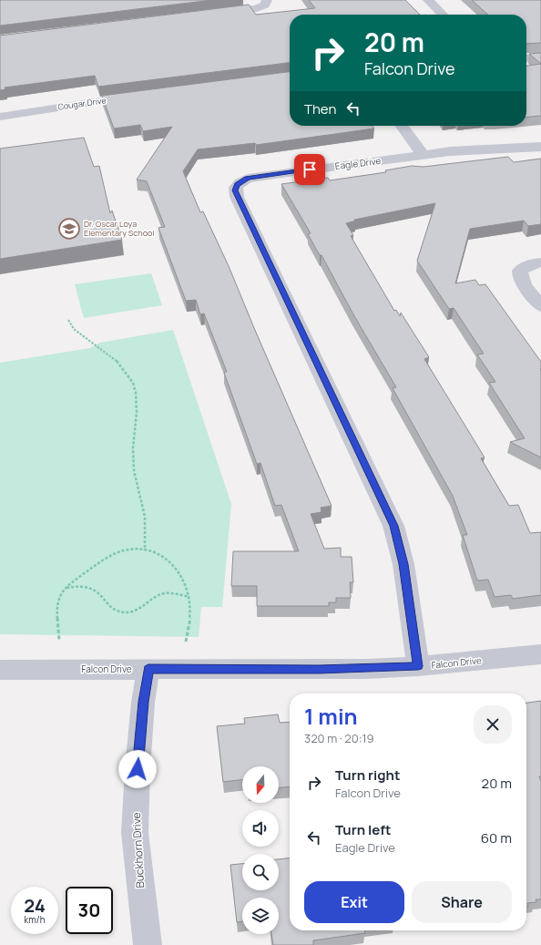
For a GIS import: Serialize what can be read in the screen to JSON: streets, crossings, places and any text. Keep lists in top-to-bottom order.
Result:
{
  "streets": {
    "street": [
      "Cougar Drive",
      "Eagle Drive",
      "Falcon Drive",
      "Buckhorn Drive"
    ]
  },
  "crossings": [
    ["Eagle Drive", "Falcon Drive"],
    ["Falcon Drive", "Buckhorn Drive"]
  ],
  "places": {
    "school or university": ["Dr. Oscar Loya Elementary School"]
  },
  "north": "bottom",
  "page": {
    "turn": ["20 m", "Falcon Drive"],
    "then": "Then",
    "heading": ["1 min", "320 m · 20:19"],
    "list": [
      {
        "name": "Turn right",
        "note": "Falcon Drive",
        "value": "20 m"
      },
      {
        "name": "Turn left",
        "note": "Eagle Drive",
        "value": "60 m"
      }
    ],
    "buttons": ["Exit", "Share"],
    "speed": "24 km/h",
    "limit": "30"
  }
}
